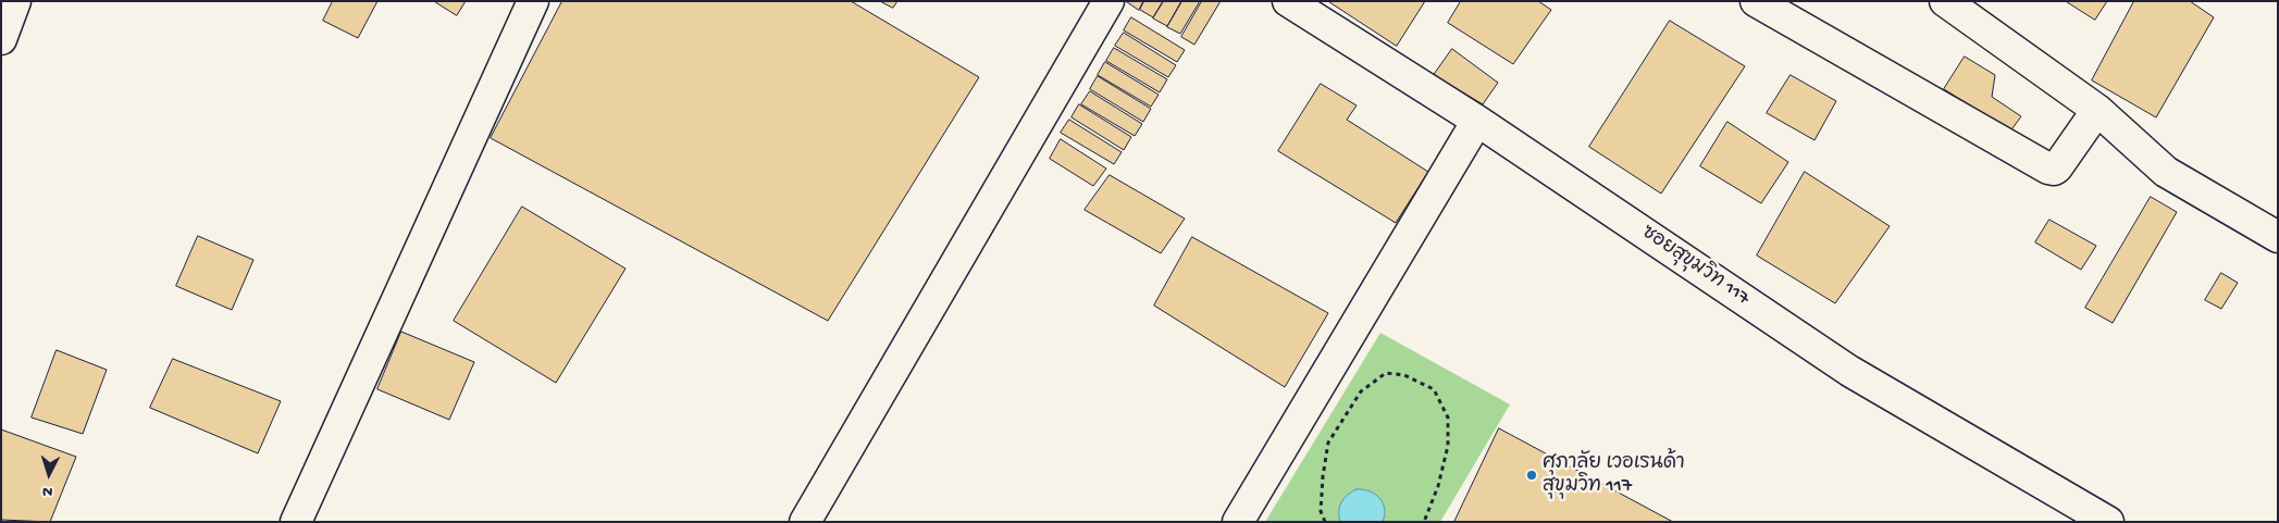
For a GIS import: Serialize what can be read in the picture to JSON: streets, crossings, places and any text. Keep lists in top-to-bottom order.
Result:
{
  "streets": {
    "street": ["ซอยสุขุมวิท 117"]
  },
  "places": ["ศุภาลัย เวอเรนด้า สุขุมวิท 117"],
  "north": "bottom"
}
